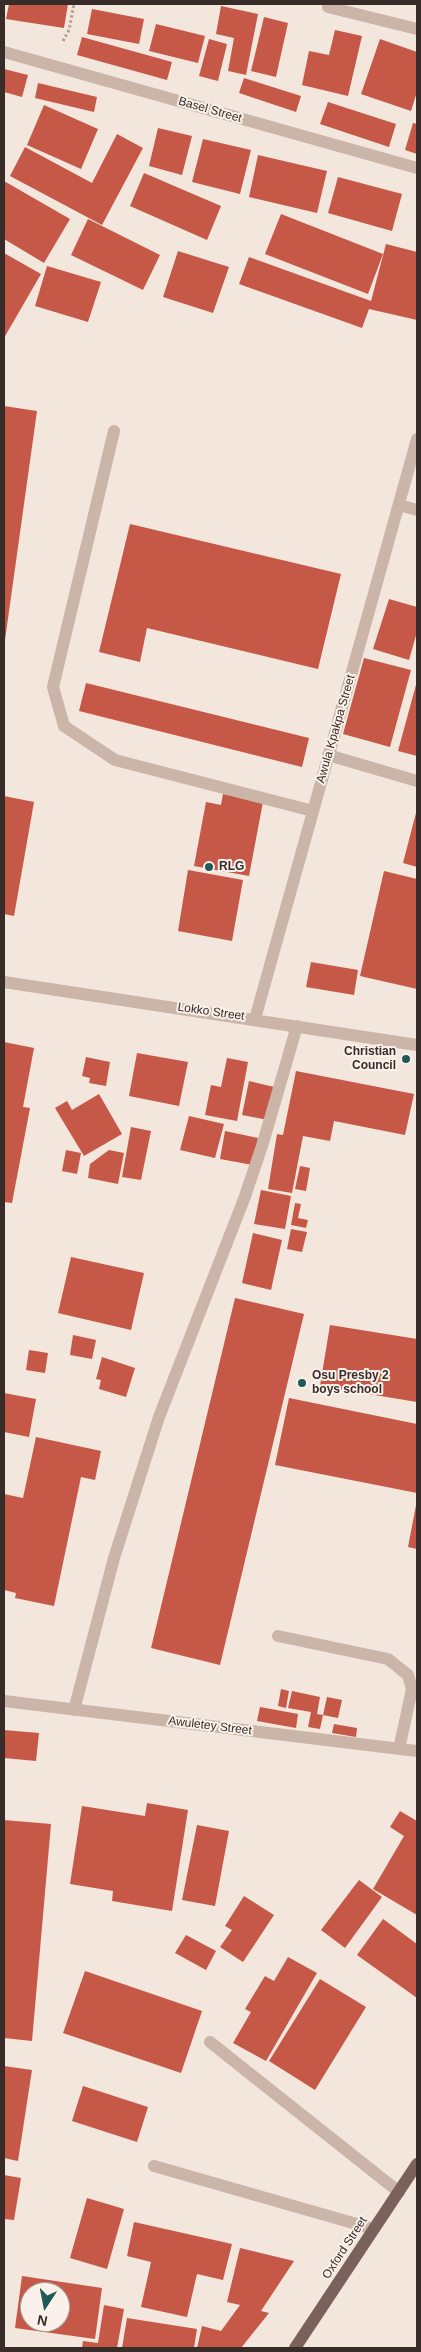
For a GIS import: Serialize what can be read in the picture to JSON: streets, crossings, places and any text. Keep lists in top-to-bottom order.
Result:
{
  "streets": {
    "main road": ["Oxford Street"],
    "street": [
      "Basel Street",
      "Awula Kpakpa Street",
      "Lokko Street",
      "Awuletey Street"
    ]
  },
  "crossings": [
    ["Awula Kpakpa Street", "Lokko Street"]
  ],
  "places": ["RLG", "Christian Council", "Osu Presby 2 boys school"],
  "north": "bottom"
}
